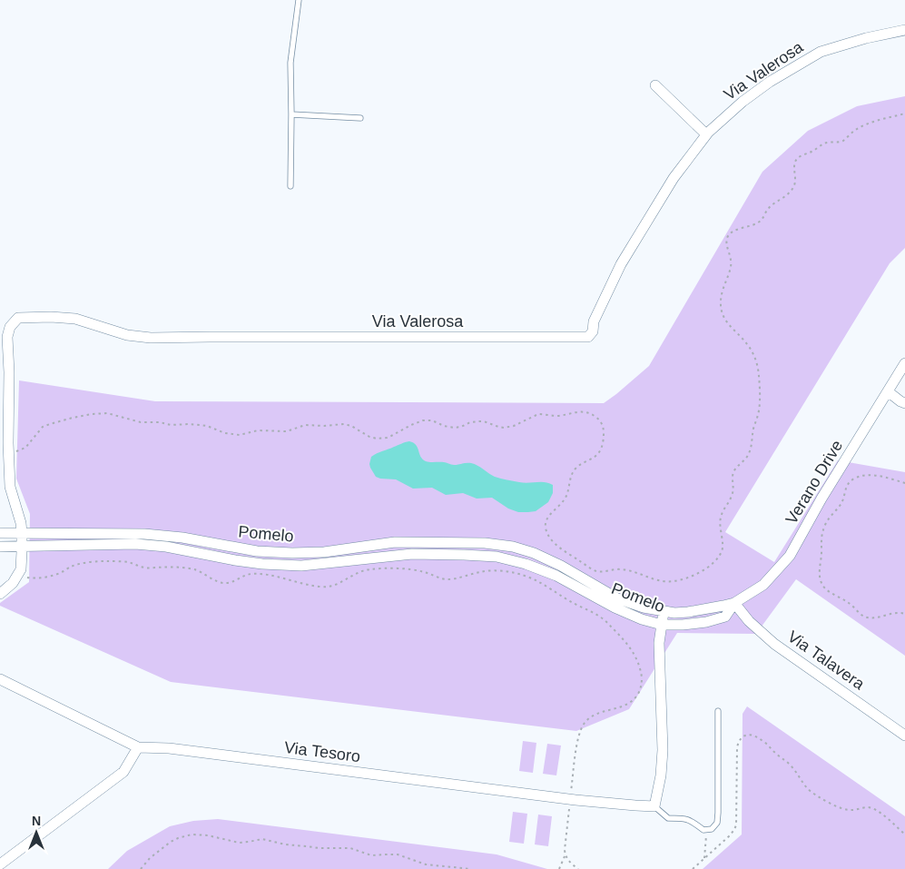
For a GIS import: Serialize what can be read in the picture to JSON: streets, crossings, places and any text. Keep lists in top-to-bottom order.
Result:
{
  "streets": {
    "street": [
      "Via Valerosa",
      "Verano Drive",
      "Pomelo",
      "Via Talavera",
      "Via Tesoro"
    ]
  },
  "crossings": [
    ["Via Valerosa", "Pomelo"],
    ["Verano Drive", "Pomelo"],
    ["Verano Drive", "Via Talavera"],
    ["Pomelo", "Via Talavera"]
  ],
  "north": "top"
}
